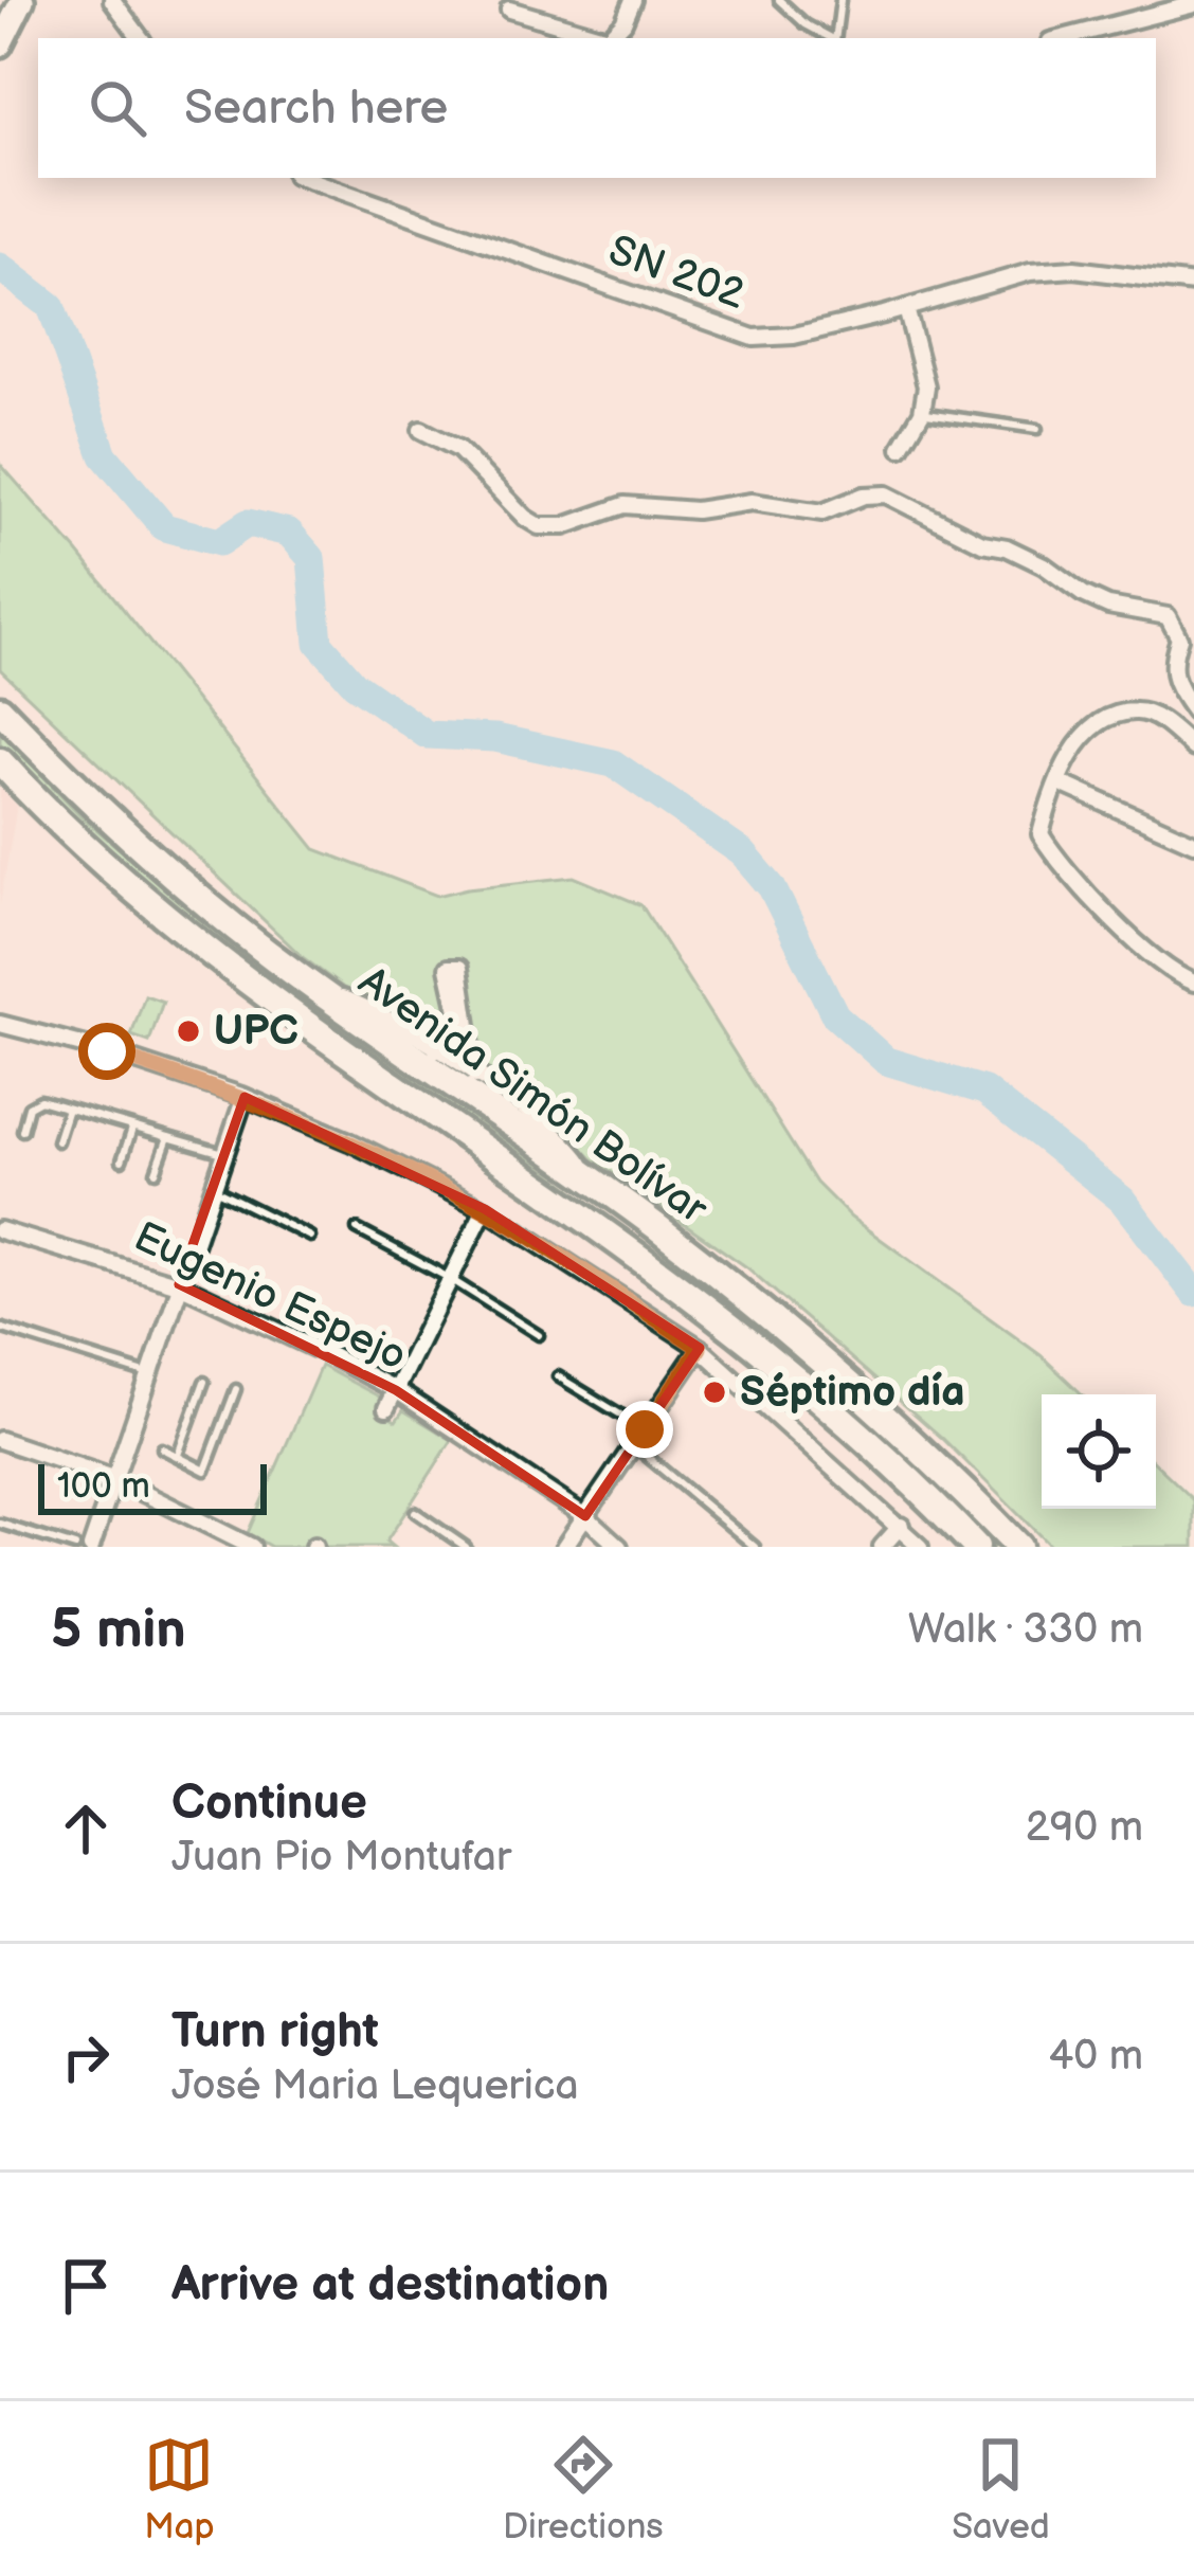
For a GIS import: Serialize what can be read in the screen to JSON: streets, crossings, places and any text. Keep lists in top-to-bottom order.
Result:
{
  "streets": {
    "highway": ["Avenida Simón Bolívar"],
    "street": ["SN 202", "Eugenio Espejo"]
  },
  "places": ["UPC", "Séptimo día"],
  "scale_bar": "100 m",
  "page": {
    "search": "Search here",
    "scale": "100 m",
    "heading": ["5 min", "Walk · 330 m"],
    "list": [
      ["Continue", "Juan Pio Montufar", "290 m"],
      ["Turn right", "José Maria Lequerica", "40 m"],
      "Arrive at destination"
    ],
    "nav": ["Map", "Directions", "Saved"]
  }
}
